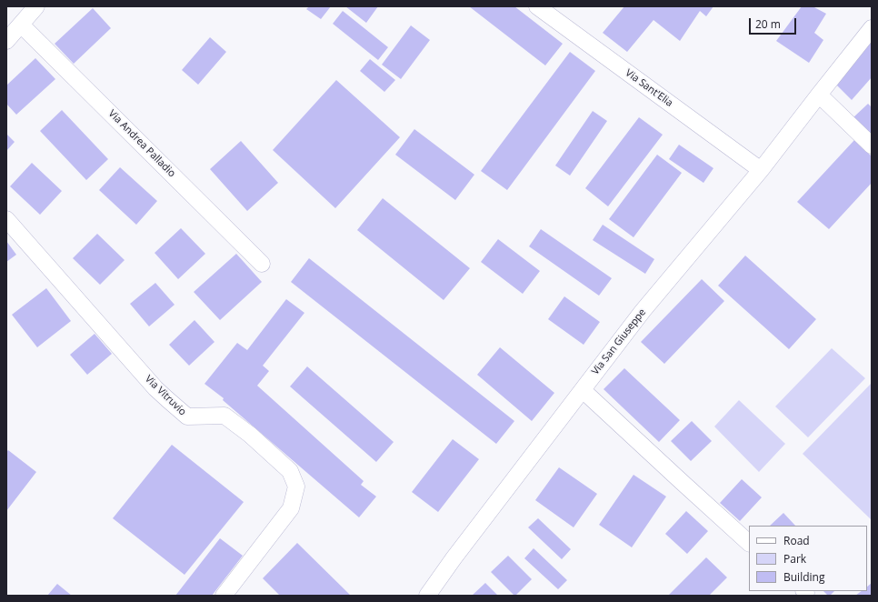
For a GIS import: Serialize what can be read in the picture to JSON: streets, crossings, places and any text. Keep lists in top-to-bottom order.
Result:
{
  "streets": {
    "street": [
      "Via Sant'Elia",
      "Via Andrea Palladio",
      "Via San Giuseppe",
      "Via Vitruvio"
    ]
  },
  "crossings": [
    ["Via Sant'Elia", "Via San Giuseppe"]
  ],
  "legend": ["Road", "Park", "Building"],
  "scale_bar": "20 m"
}
